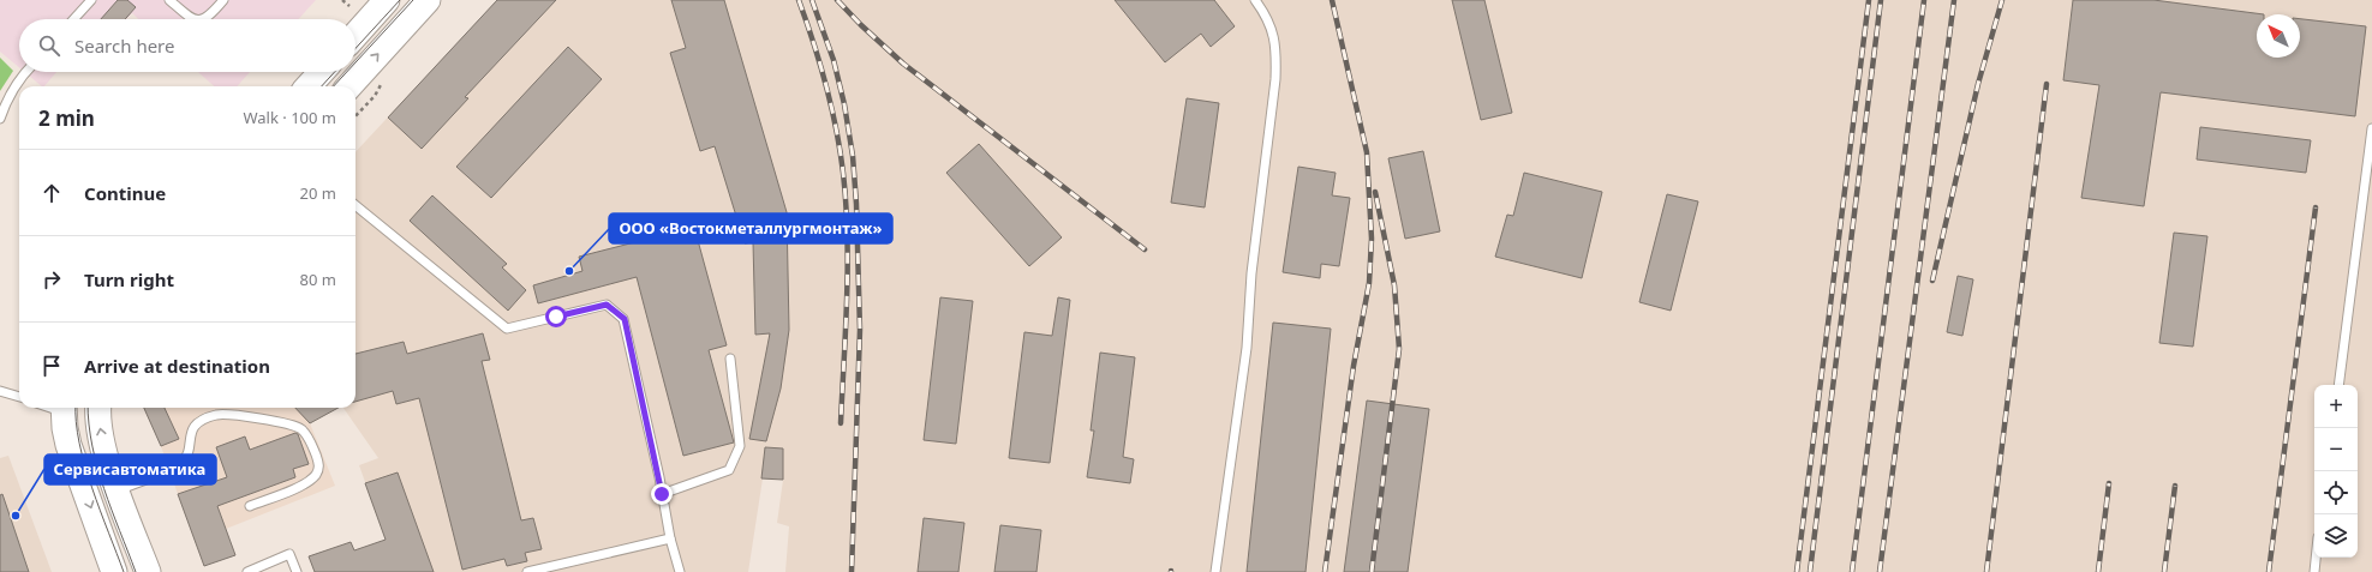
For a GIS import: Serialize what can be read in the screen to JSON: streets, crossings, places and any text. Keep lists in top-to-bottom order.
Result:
{
  "places": ["ООО «Востокметаллургмонтаж»", "Сервисавтоматика"],
  "north": "top left",
  "page": {
    "search": "Search here",
    "heading": ["2 min", "Walk · 100 m"],
    "list": [
      ["Continue", "20 m"],
      ["Turn right", "80 m"],
      "Arrive at destination"
    ],
    "map_buttons": ["+", "−"]
  }
}
